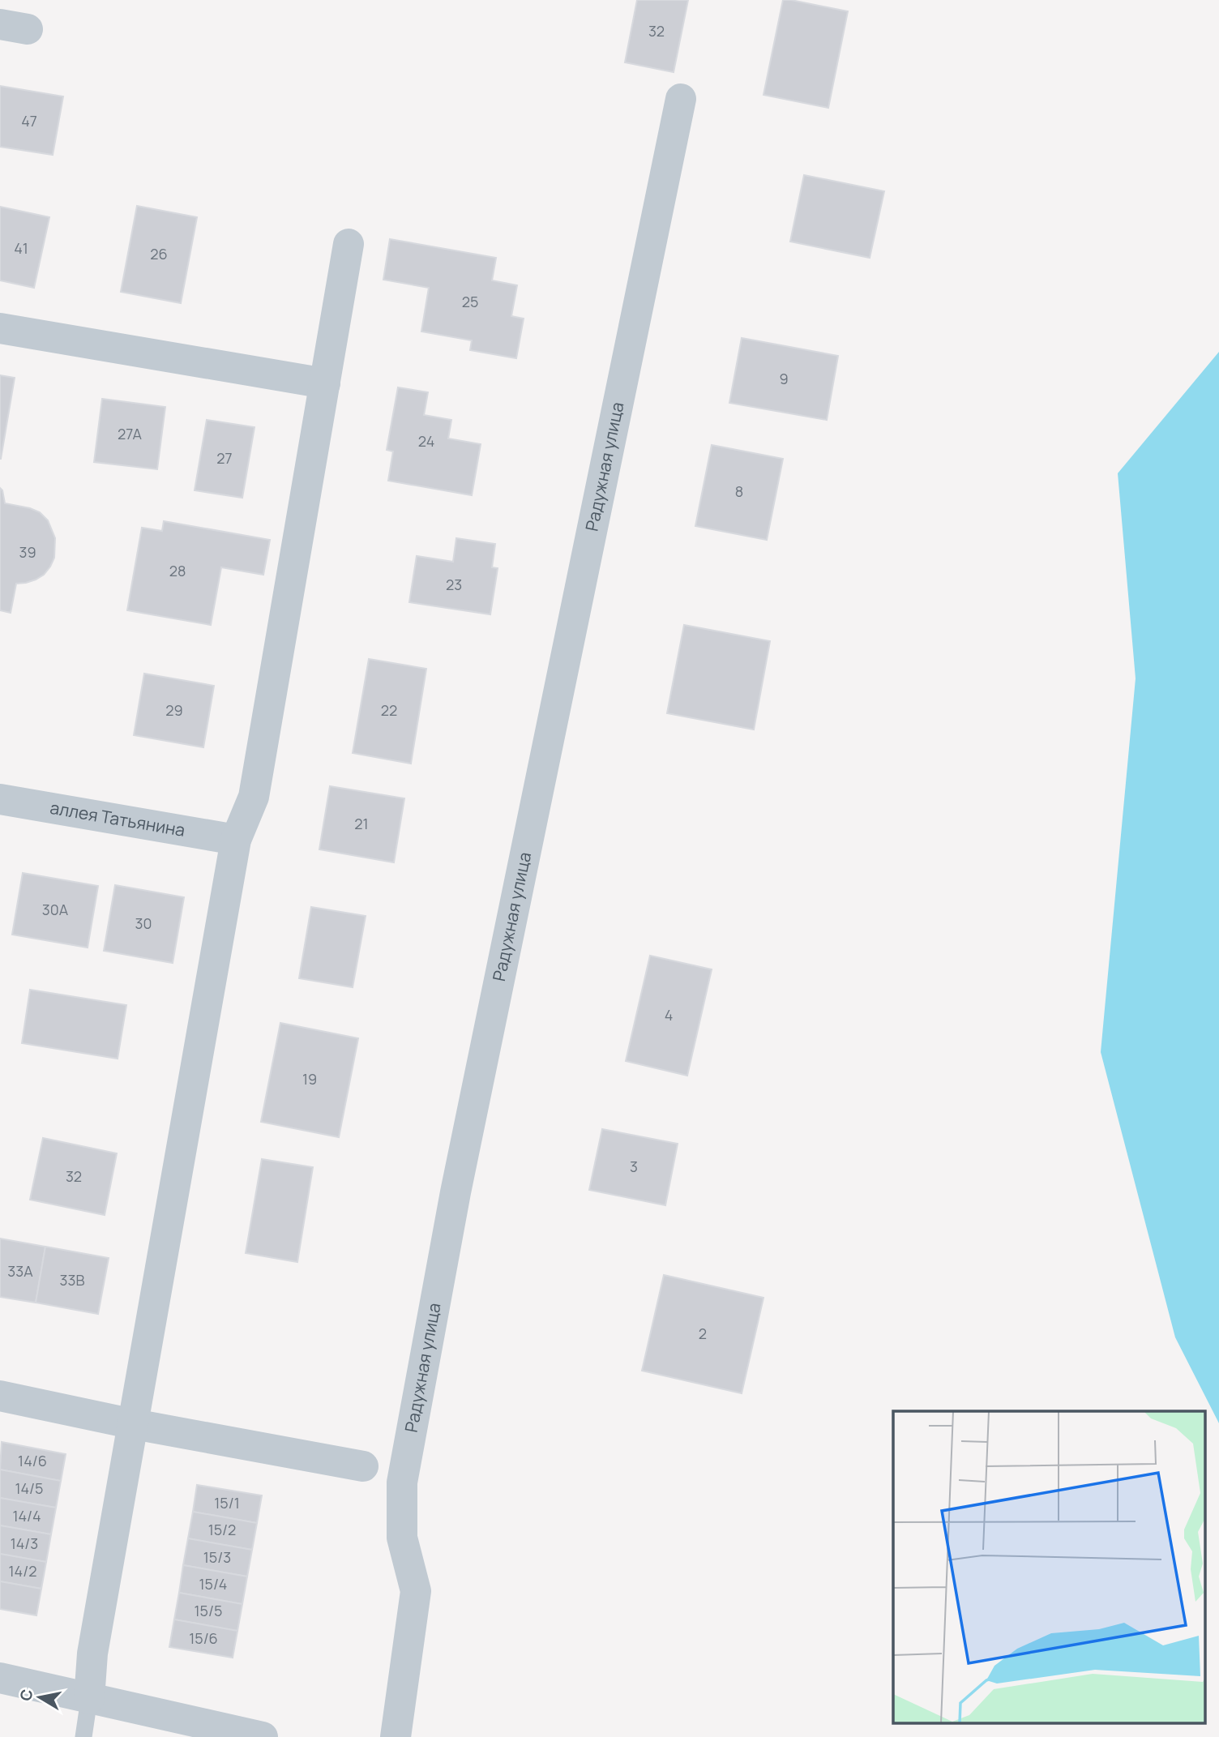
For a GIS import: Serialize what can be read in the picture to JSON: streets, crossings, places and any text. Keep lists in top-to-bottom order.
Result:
{
  "streets": {
    "street": ["Радужная улица", "аллея Татьянина"]
  },
  "house_numbers": [
    "32",
    "47",
    "41",
    "26",
    "25",
    "9",
    "27А",
    "24",
    "27",
    "8",
    "39",
    "28",
    "23",
    "29",
    "22",
    "21",
    "30А",
    "30",
    "4",
    "19",
    "3",
    "32",
    "33А",
    "33В",
    "2",
    "14/6",
    "14/5",
    "15/1",
    "14/4",
    "15/2",
    "14/3",
    "15/3",
    "14/2",
    "15/4",
    "15/5",
    "15/6"
  ],
  "north": "left"
}
